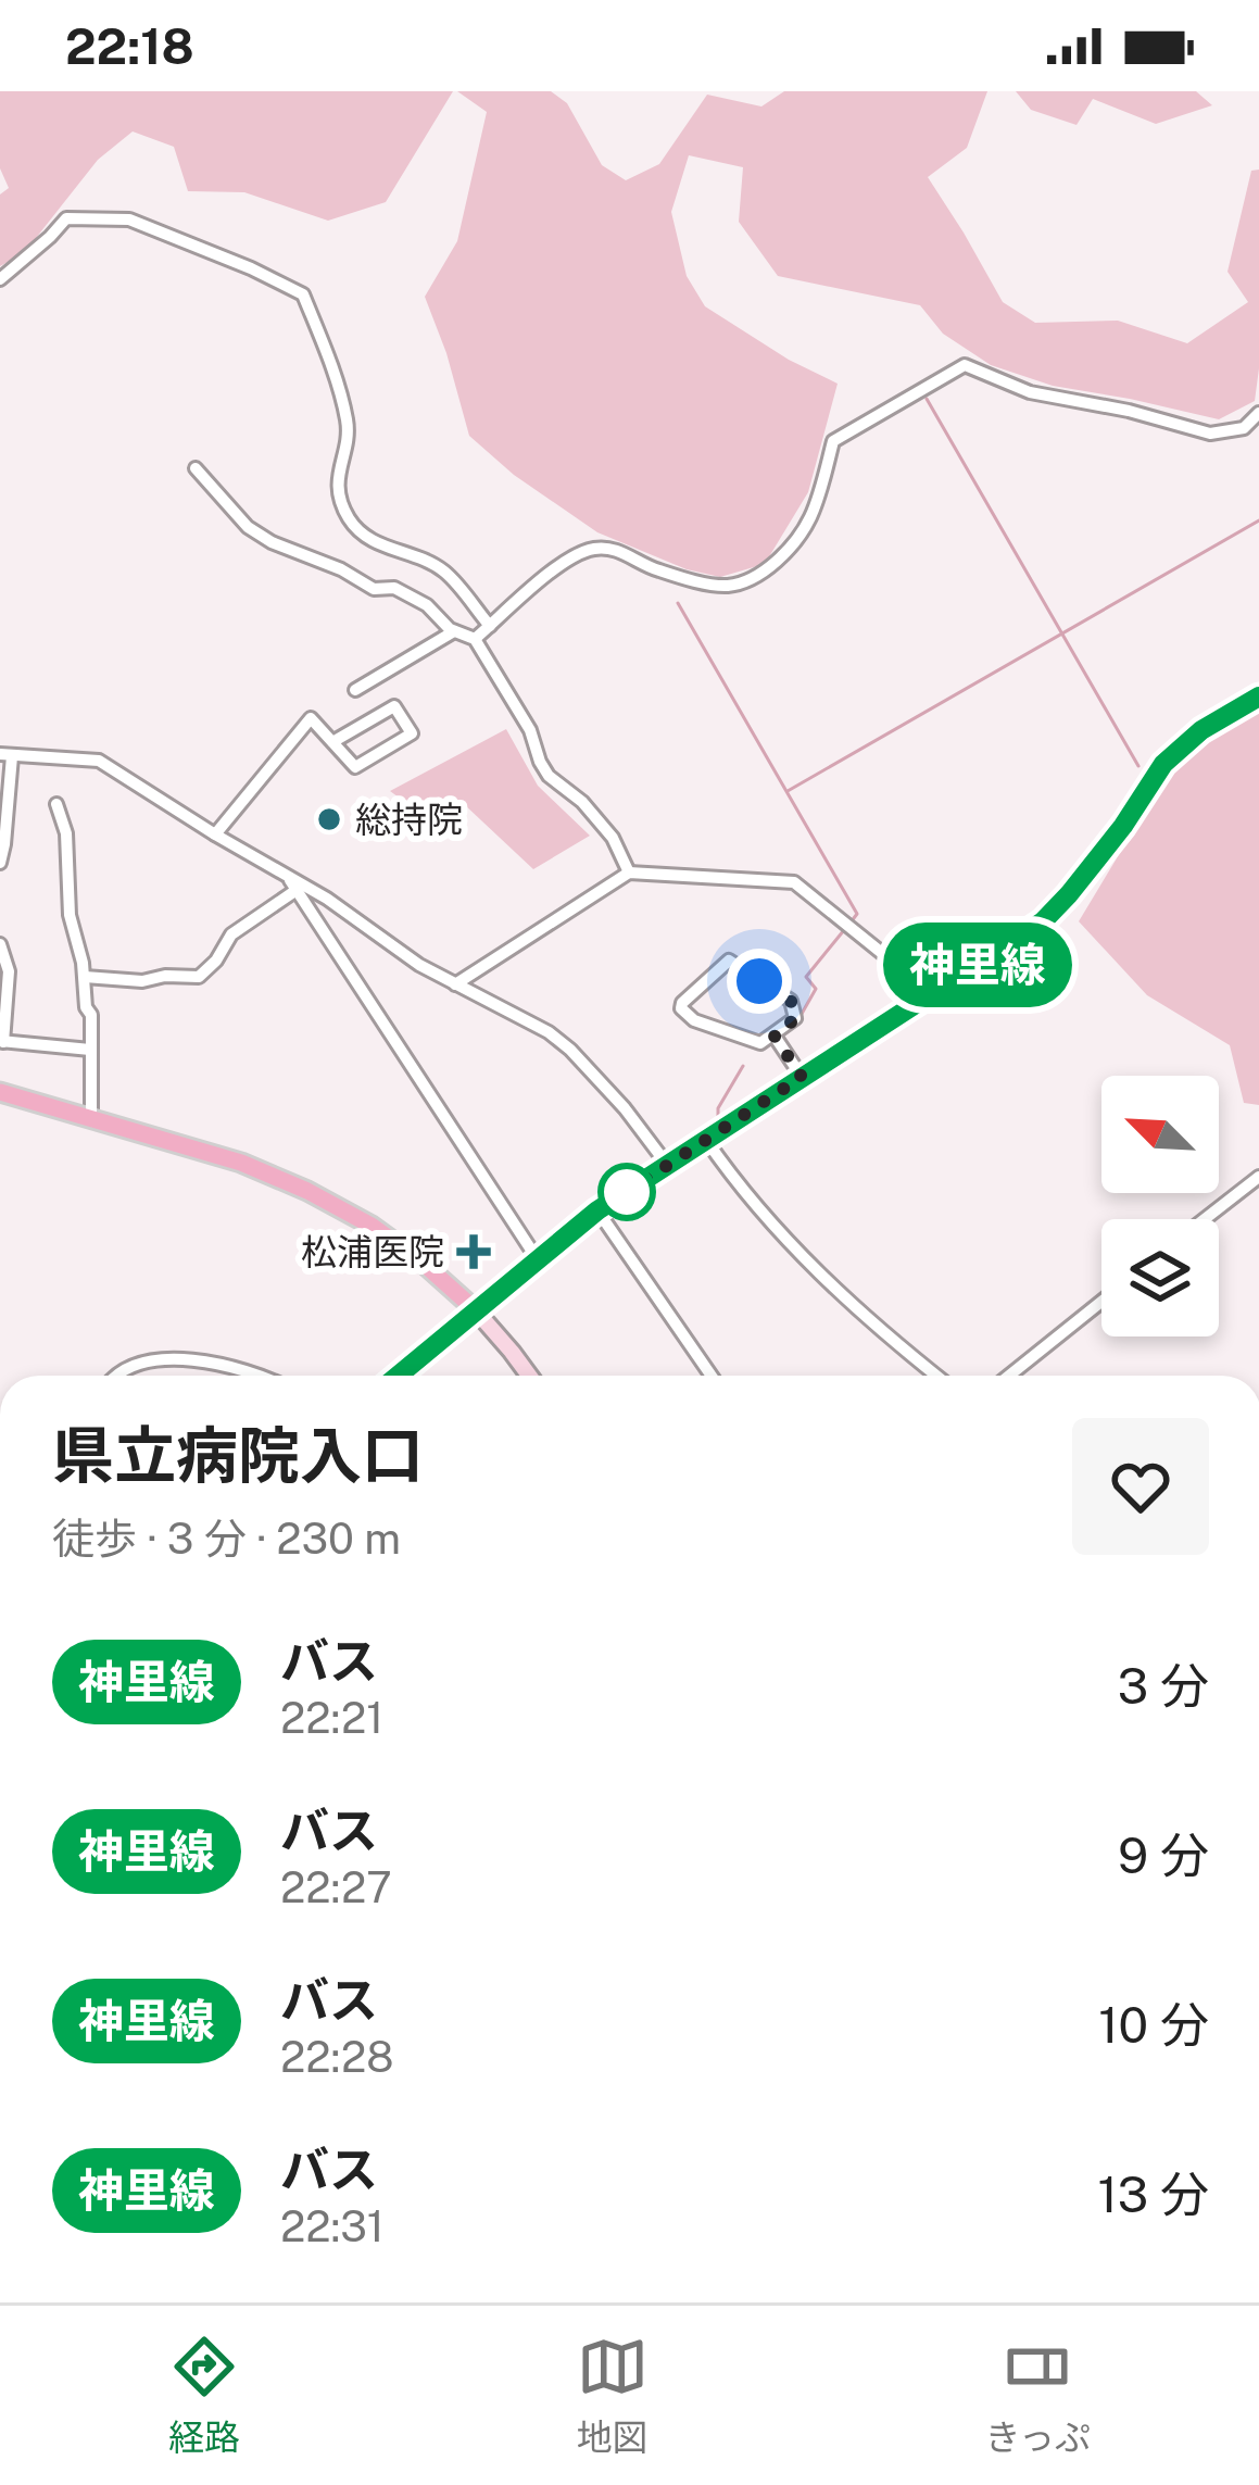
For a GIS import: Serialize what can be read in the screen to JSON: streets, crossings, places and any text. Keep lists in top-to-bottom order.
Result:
{
  "places": {
    "other": ["総持院"],
    "health": ["松浦医院"]
  },
  "lines": ["bus line 神里線"],
  "north": "top left",
  "page": {
    "status": "22:18",
    "on_map": "神里線",
    "heading": ["県立病院入口", "徒歩 · 3 分 · 230 m"],
    "list": [
      {
        "mark": "神里線",
        "name": "バス",
        "note": "22:21",
        "value": "3 分"
      },
      {
        "mark": "神里線",
        "name": "バス",
        "note": "22:27",
        "value": "9 分"
      },
      {
        "mark": "神里線",
        "name": "バス",
        "note": "22:28",
        "value": "10 分"
      },
      {
        "mark": "神里線",
        "name": "バス",
        "note": "22:31",
        "value": "13 分"
      }
    ],
    "tabs": ["経路", "地図", "きっぷ"]
  }
}
